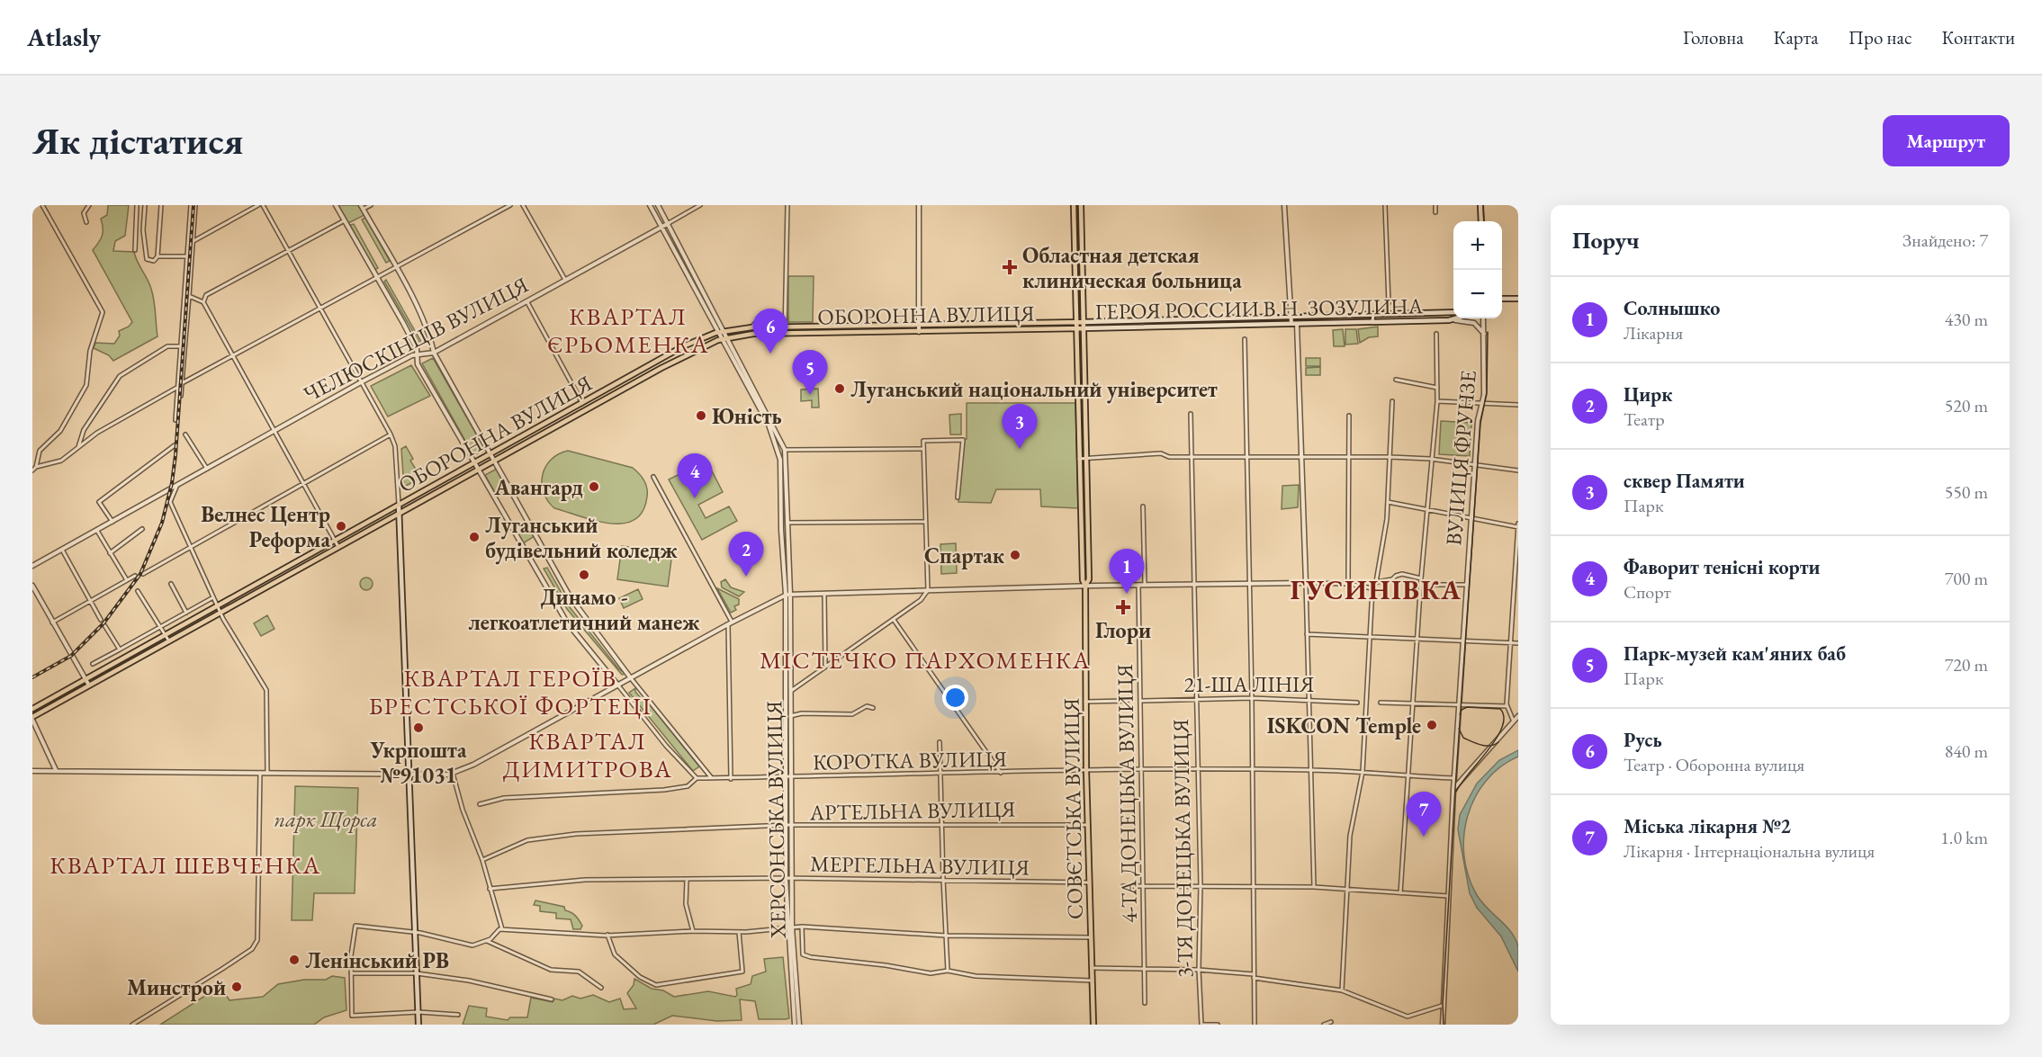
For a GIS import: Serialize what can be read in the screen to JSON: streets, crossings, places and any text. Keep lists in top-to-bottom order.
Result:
{
  "streets": {
    "main road": ["ГЕРОЯ РОССИИ В.Н. ЗОЗУЛИНА", "ОБОРОННА ВУЛИЦЯ", "СОВЄТСЬКА ВУЛИЦЯ"],
    "street": [
      "ЧЕЛЮСКІНЦІВ ВУЛИЦЯ",
      "ВУЛИЦЯ ФРУНЗЕ",
      "21-ША ЛІНІЯ",
      "КОРОТКА ВУЛИЦЯ",
      "4-ТА ДОНЕЦЬКА ВУЛИЦЯ",
      "АРТЕЛЬНА ВУЛИЦЯ",
      "ХЕРСОНСЬКА ВУЛИЦЯ",
      "3-ТЯ ДОНЕЦЬКА ВУЛИЦЯ",
      "МЕРГЕЛЬНА ВУЛИЦЯ"
    ]
  },
  "crossings": [
    ["ГЕРОЯ РОССИИ В.Н. ЗОЗУЛИНА", "ОБОРОННА ВУЛИЦЯ"],
    ["ГЕРОЯ РОССИИ В.Н. ЗОЗУЛИНА", "СОВЄТСЬКА ВУЛИЦЯ"],
    ["ОБОРОННА ВУЛИЦЯ", "СОВЄТСЬКА ВУЛИЦЯ"],
    ["ОБОРОННА ВУЛИЦЯ", "ХЕРСОНСЬКА ВУЛИЦЯ"],
    ["ЧЕЛЮСКІНЦІВ ВУЛИЦЯ", "ХЕРСОНСЬКА ВУЛИЦЯ"],
    ["ВУЛИЦЯ ФРУНЗЕ", "КОРОТКА ВУЛИЦЯ"],
    ["21-ША ЛІНІЯ", "4-ТА ДОНЕЦЬКА ВУЛИЦЯ"],
    ["21-ША ЛІНІЯ", "3-ТЯ ДОНЕЦЬКА ВУЛИЦЯ"],
    ["КОРОТКА ВУЛИЦЯ", "4-ТА ДОНЕЦЬКА ВУЛИЦЯ"],
    ["КОРОТКА ВУЛИЦЯ", "СОВЄТСЬКА ВУЛИЦЯ"],
    ["КОРОТКА ВУЛИЦЯ", "ХЕРСОНСЬКА ВУЛИЦЯ"],
    ["КОРОТКА ВУЛИЦЯ", "3-ТЯ ДОНЕЦЬКА ВУЛИЦЯ"],
    ["СОВЄТСЬКА ВУЛИЦЯ", "АРТЕЛЬНА ВУЛИЦЯ"],
    ["СОВЄТСЬКА ВУЛИЦЯ", "МЕРГЕЛЬНА ВУЛИЦЯ"],
    ["АРТЕЛЬНА ВУЛИЦЯ", "ХЕРСОНСЬКА ВУЛИЦЯ"],
    ["ХЕРСОНСЬКА ВУЛИЦЯ", "МЕРГЕЛЬНА ВУЛИЦЯ"]
  ],
  "districts": [
    "КВАРТАЛ ЄРЬОМЕНКА",
    "ГУСИНІВКА",
    "МІСТЕЧКО ПАРХОМЕНКА",
    "КВАРТАЛ ГЕРОЇВ БРЕСТСЬКОЇ ФОРТЕЦІ",
    "КВАРТАЛ ДИМИТРОВА",
    "КВАРТАЛ ШЕВЧЕНКА"
  ],
  "parks": ["парк Щорса"],
  "places": {
    "health": ["Областная детская клиническая больница", "Глори"],
    "other": [
      "Луганський національний університет",
      "Юність",
      "Авангард",
      "Велнес Центр Реформа",
      "Луганський будівельний коледж",
      "Спартак",
      "Динамо - легкоатлетичний манеж",
      "ISKCON Temple",
      "Укрпошта №91031",
      "Ленінський РВ",
      "Минстрой"
    ]
  },
  "page": {
    "header": "Atlasly",
    "nav": [
      "Головна",
      "Карта",
      "Про нас",
      "Контакти"
    ],
    "buttons": "Маршрут",
    "title": "Як дістатися",
    "heading": ["Поруч", "Знайдено: 7"],
    "map_buttons": ["+", "−"],
    "list": [
      {
        "mark": "1",
        "name": "Солнышко",
        "note": "Лікарня",
        "value": "430 m"
      },
      {
        "mark": "2",
        "name": "Цирк",
        "note": "Театр",
        "value": "520 m"
      },
      {
        "mark": "3",
        "name": "сквер Памяти",
        "note": "Парк",
        "value": "550 m"
      },
      {
        "mark": "4",
        "name": "Фаворит тенісні корти",
        "note": "Спорт",
        "value": "700 m"
      },
      {
        "mark": "5",
        "name": "Парк-музей кам'яних баб",
        "note": "Парк",
        "value": "720 m"
      },
      {
        "mark": "6",
        "name": "Русь",
        "note": "Театр · Оборонна вулиця",
        "value": "840 m"
      },
      {
        "mark": "7",
        "name": "Міська лікарня №2",
        "note": "Лікарня · Інтернаціональна вулиця",
        "value": "1.0 km"
      }
    ],
    "pins": [
      "6",
      "5",
      "3",
      "4",
      "2",
      "1",
      "7"
    ]
  }
}
